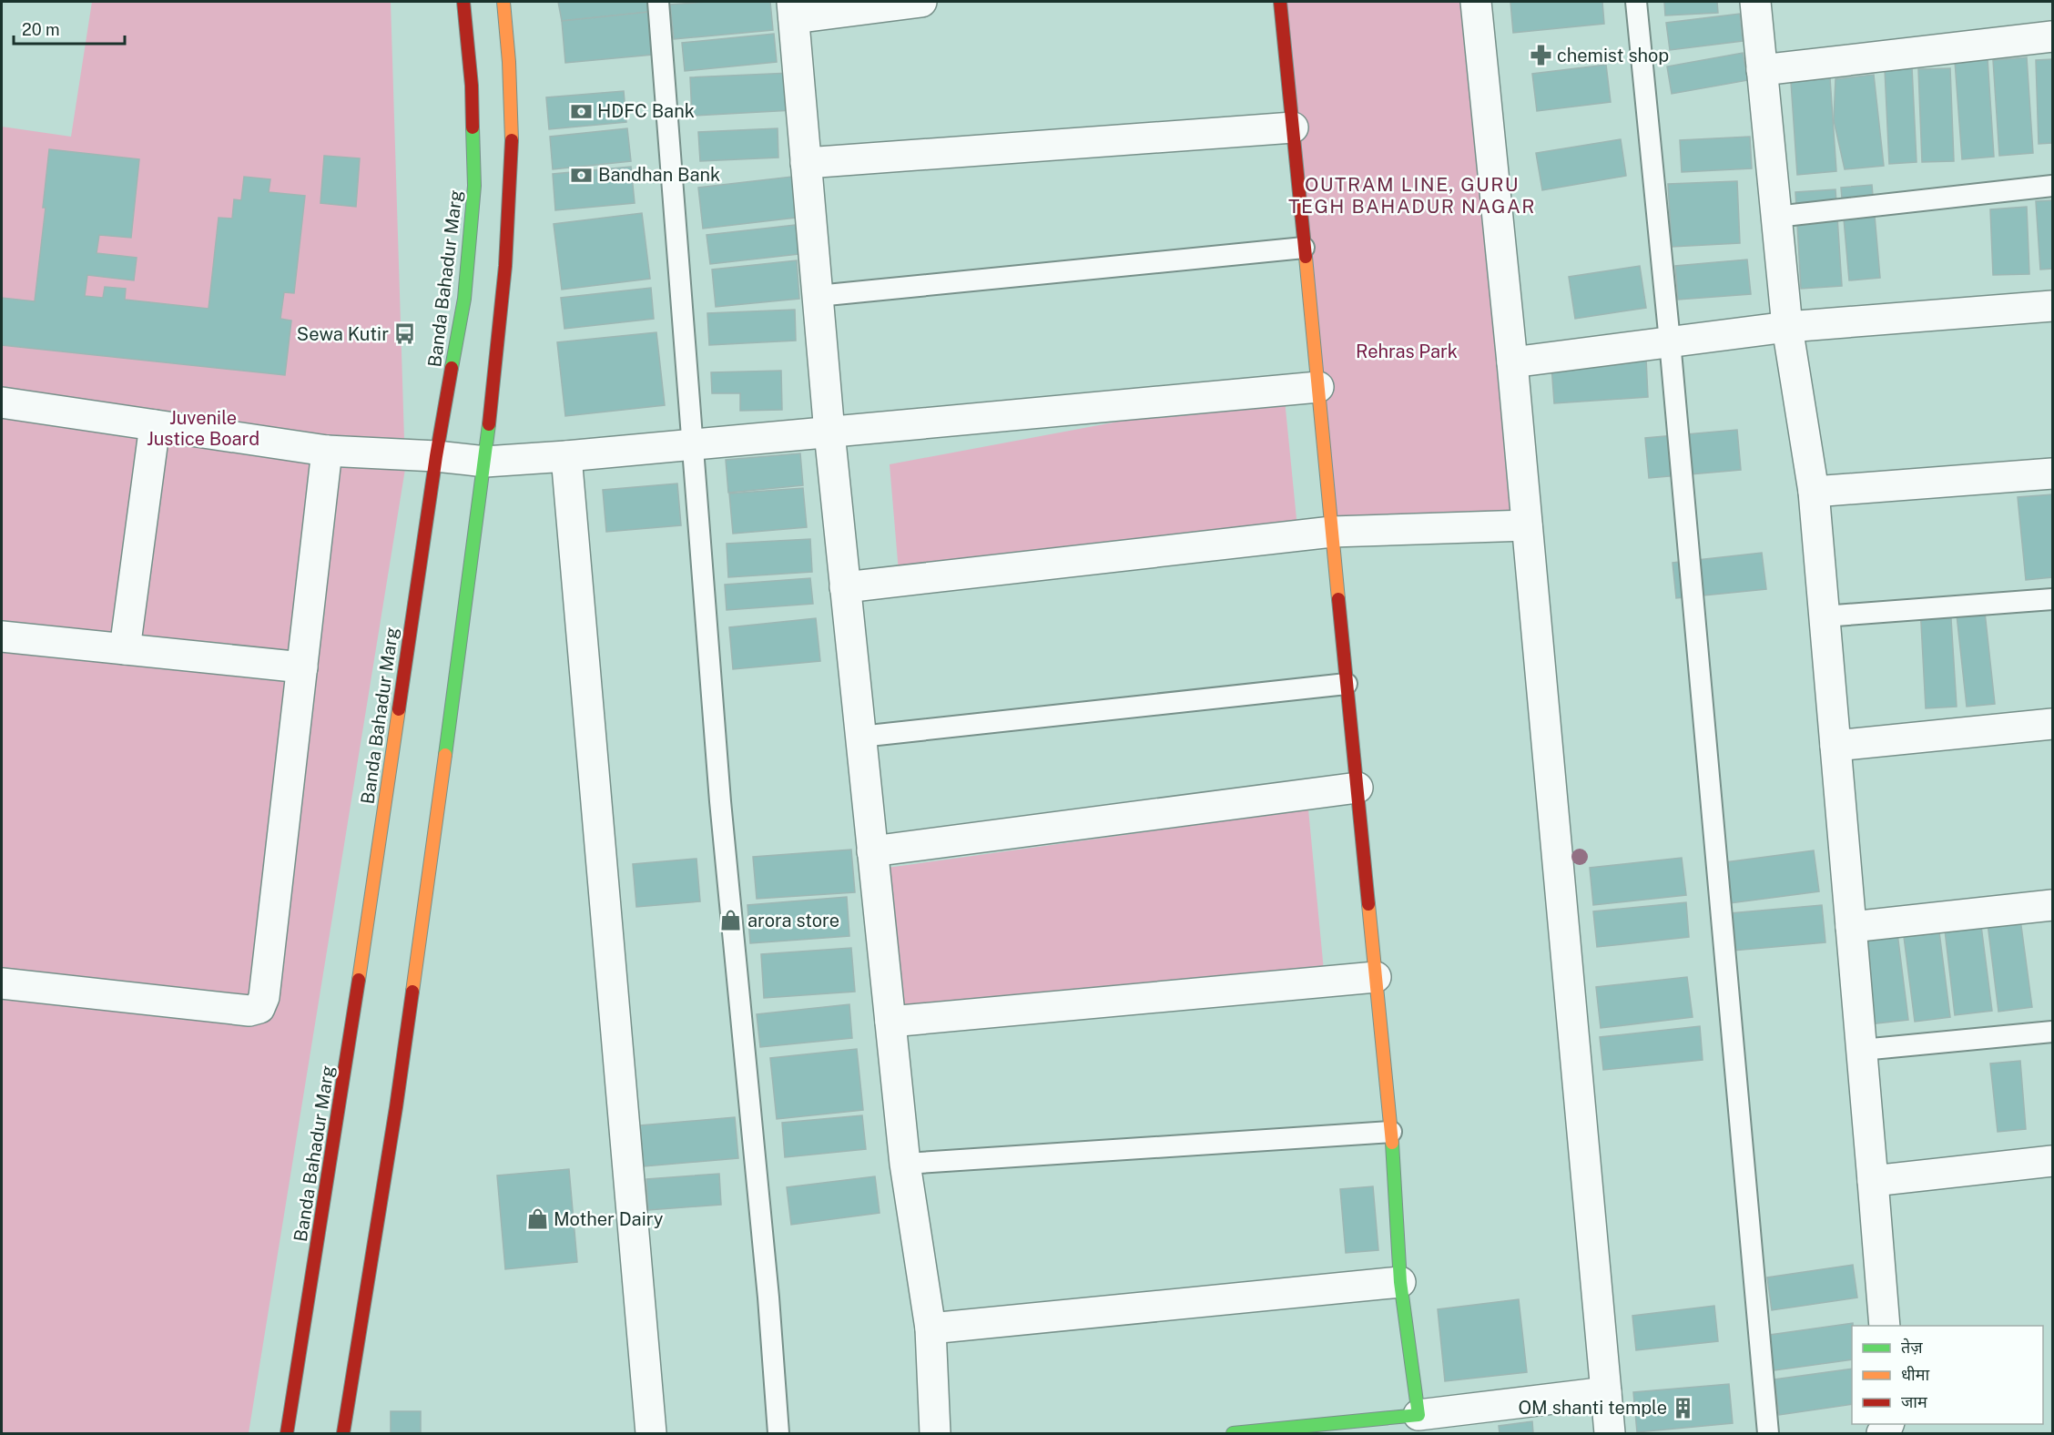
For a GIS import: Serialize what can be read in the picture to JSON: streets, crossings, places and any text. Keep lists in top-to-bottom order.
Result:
{
  "streets": {
    "street": ["Banda Bahadur Marg"]
  },
  "districts": ["OUTRAM LINE, GURU TEGH BAHADUR NAGAR"],
  "parks": ["Rehras Park", "Juvenile Justice Board"],
  "places": {
    "pharmacy": ["chemist shop"],
    "bank": ["HDFC Bank", "Bandhan Bank"],
    "bus stop": ["Sewa Kutir"],
    "shop": ["arora store", "Mother Dairy"],
    "building": ["OM shanti temple"]
  },
  "legend": ["तेज़", "धीमा", "जाम"],
  "scale_bar": "20 m"
}
